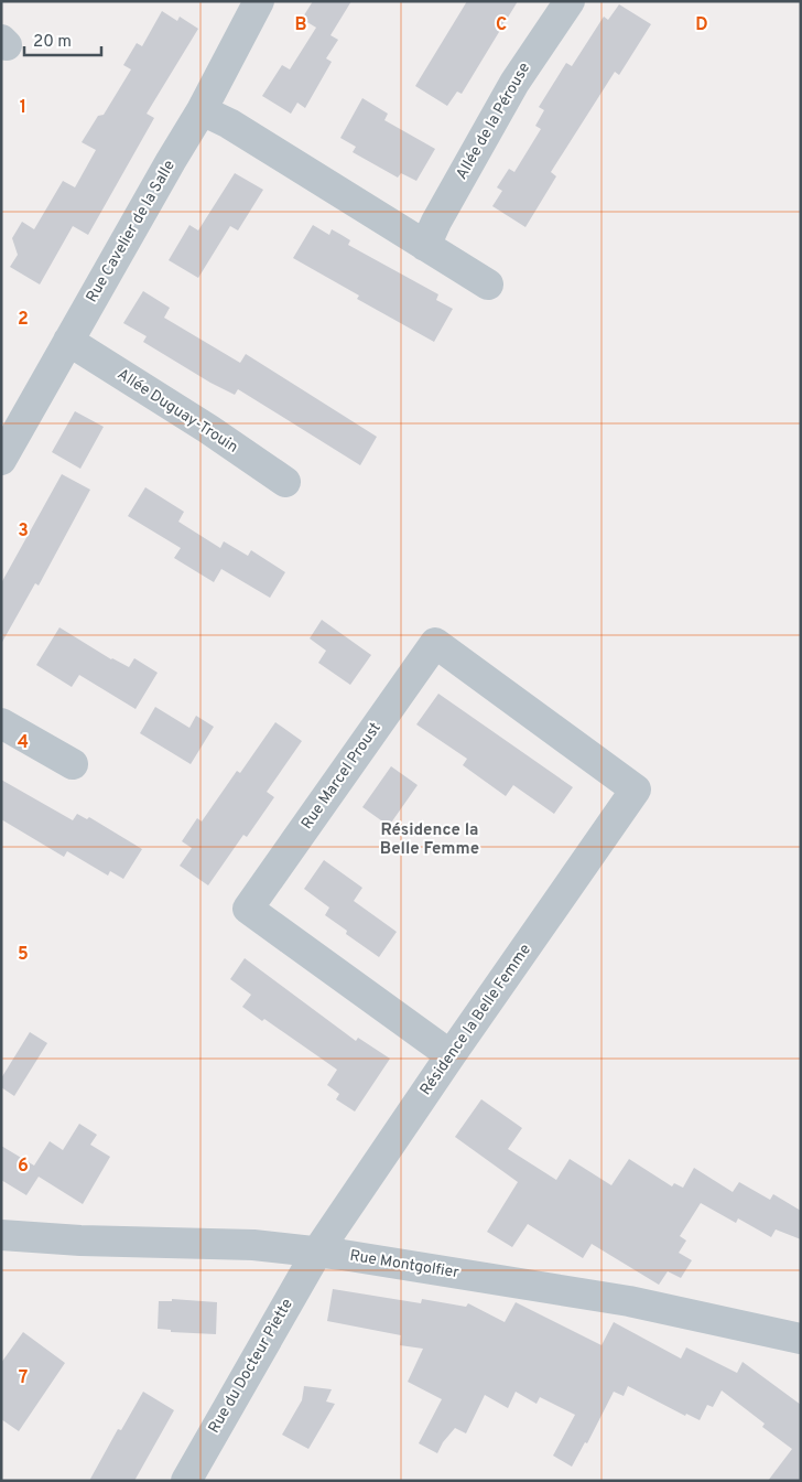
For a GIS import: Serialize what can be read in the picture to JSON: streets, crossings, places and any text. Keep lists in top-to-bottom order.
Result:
{
  "streets": {
    "street": [
      "Allée de la Pérouse",
      "Rue Cavelier de la Salle",
      "Allée Duguay-Trouin",
      "Rue Marcel Proust",
      "Résidence la Belle Femme",
      "Rue Montgolfier",
      "Rue du Docteur Piette"
    ]
  },
  "crossings": [
    ["Rue Cavelier de la Salle", "Allée Duguay-Trouin"],
    ["Rue Marcel Proust", "Résidence la Belle Femme"],
    ["Résidence la Belle Femme", "Rue Montgolfier"],
    ["Résidence la Belle Femme", "Rue du Docteur Piette"],
    ["Rue Montgolfier", "Rue du Docteur Piette"]
  ],
  "districts": ["Résidence la Belle Femme"],
  "scale_bar": "20 m",
  "grid": {
    "columns": ["B", "C", "D"],
    "rows": [
      "1",
      "2",
      "3",
      "4",
      "5",
      "6",
      "7"
    ]
  }
}
